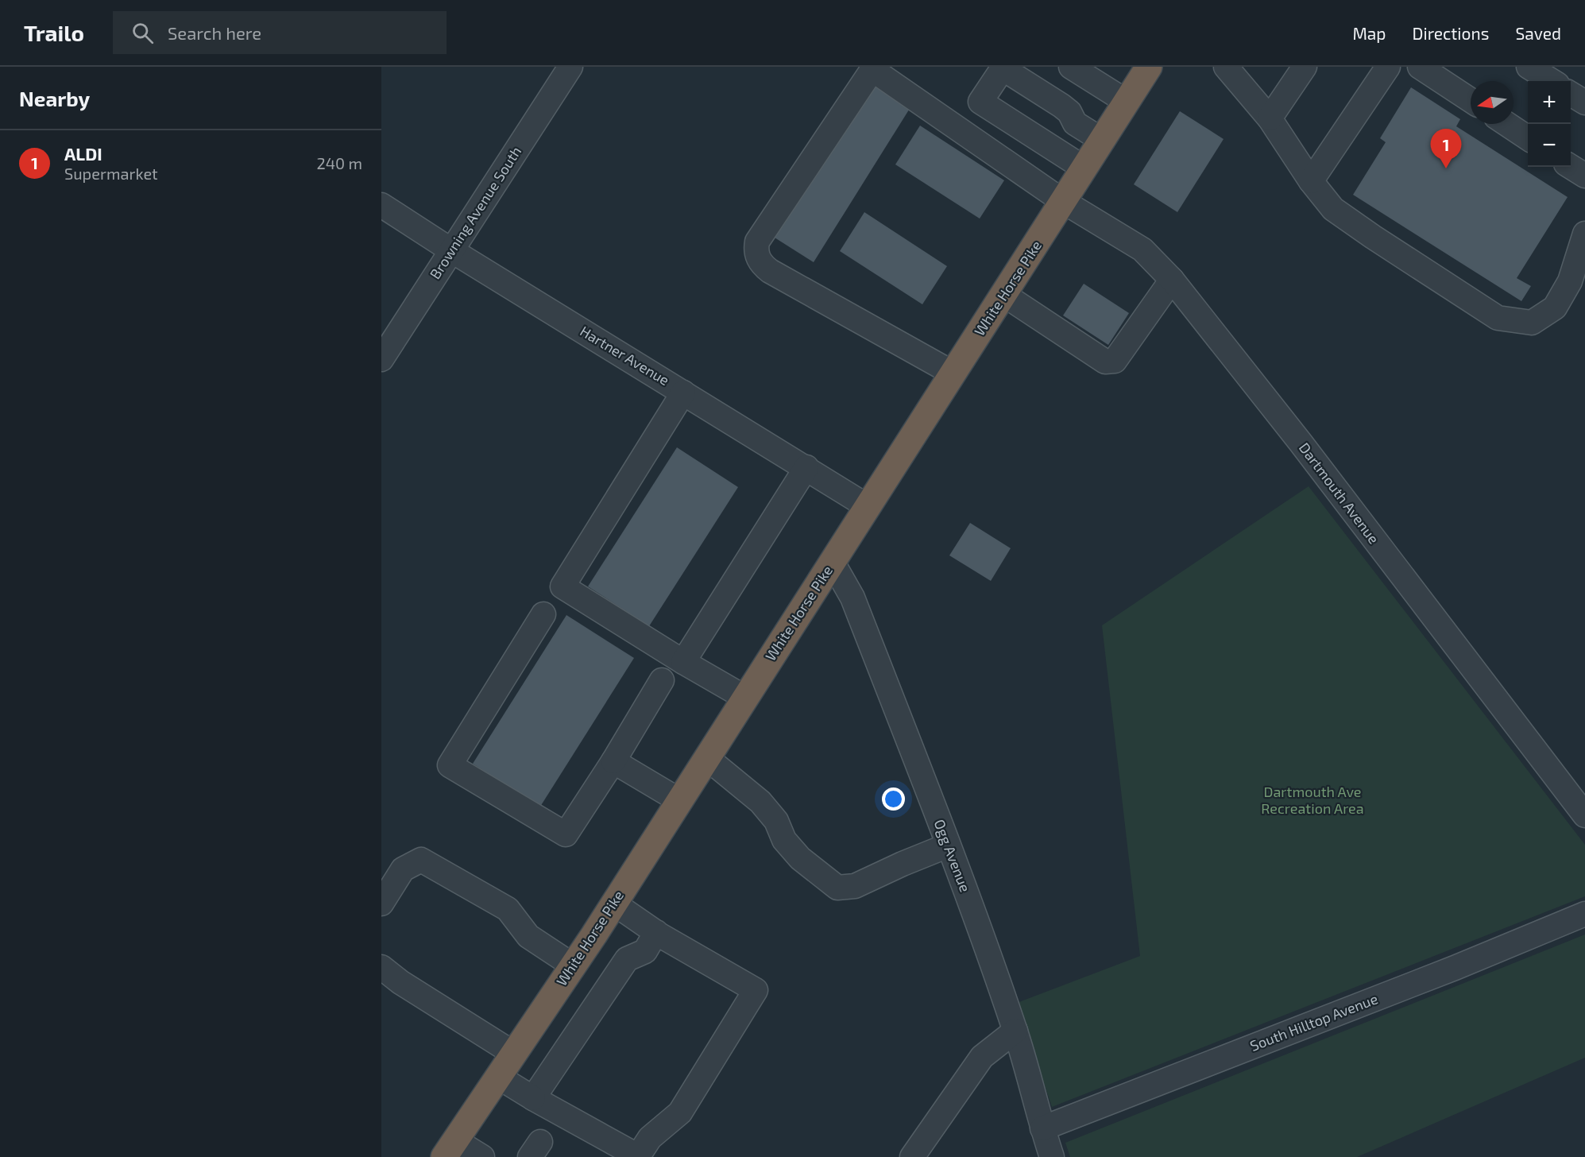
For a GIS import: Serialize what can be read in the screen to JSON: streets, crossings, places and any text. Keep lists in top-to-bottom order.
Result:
{
  "streets": {
    "highway": ["White Horse Pike"],
    "street": [
      "Browning Avenue South",
      "Hartner Avenue",
      "Dartmouth Avenue",
      "Ogg Avenue",
      "South Hilltop Avenue"
    ]
  },
  "crossings": [
    ["Browning Avenue South", "Hartner Avenue"],
    ["White Horse Pike", "Hartner Avenue"],
    ["White Horse Pike", "Dartmouth Avenue"],
    ["White Horse Pike", "Ogg Avenue"],
    ["Ogg Avenue", "South Hilltop Avenue"]
  ],
  "parks": ["Dartmouth Ave Recreation Area"],
  "north": "left",
  "page": {
    "header": "Trailo",
    "search": "Search here",
    "nav": ["Map", "Directions", "Saved"],
    "heading": "Nearby",
    "map_buttons": ["+", "−"],
    "list": [
      {
        "mark": "1",
        "name": "ALDI",
        "note": "Supermarket",
        "value": "240 m"
      }
    ],
    "pins": "1"
  }
}
